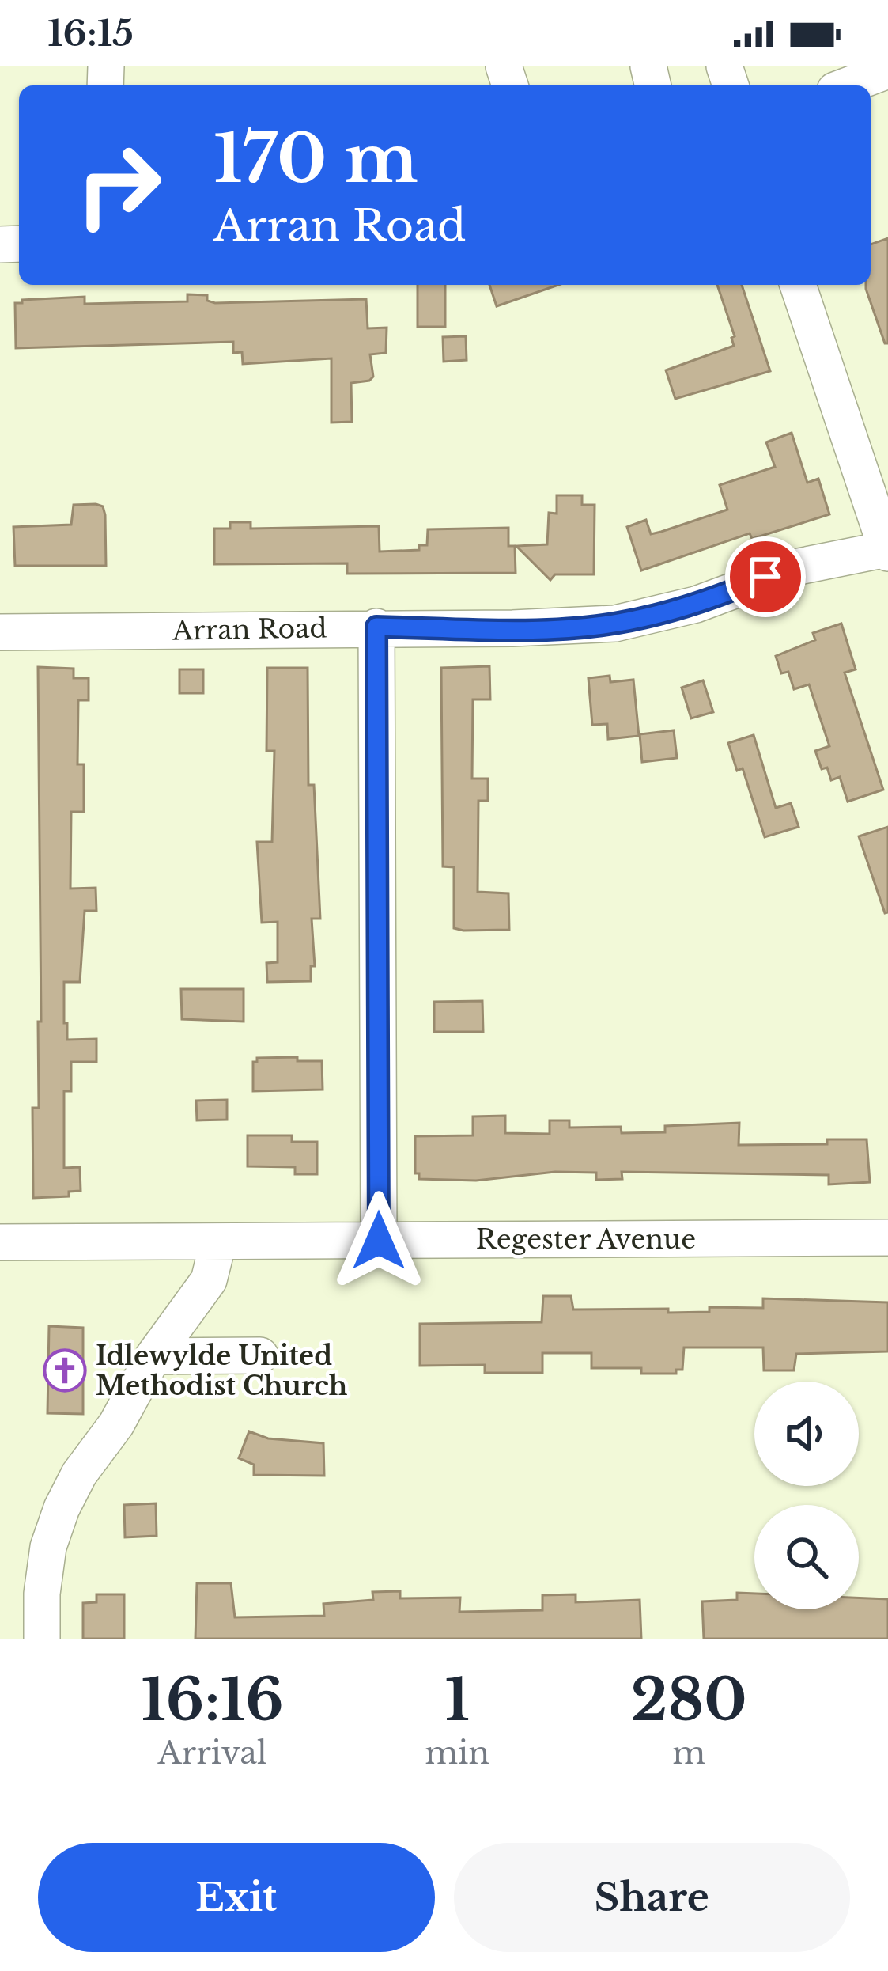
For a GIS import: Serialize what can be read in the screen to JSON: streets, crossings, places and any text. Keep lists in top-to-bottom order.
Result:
{
  "streets": {
    "street": ["Arran Road", "Regester Avenue"]
  },
  "places": {
    "church": ["Idlewylde United Methodist Church"]
  },
  "page": {
    "status": "16:15",
    "turn": ["170 m", "Arran Road"],
    "eta": [
      "16:16",
      "Arrival",
      "1",
      "min",
      "280",
      "m"
    ],
    "buttons": ["Exit", "Share"]
  }
}
